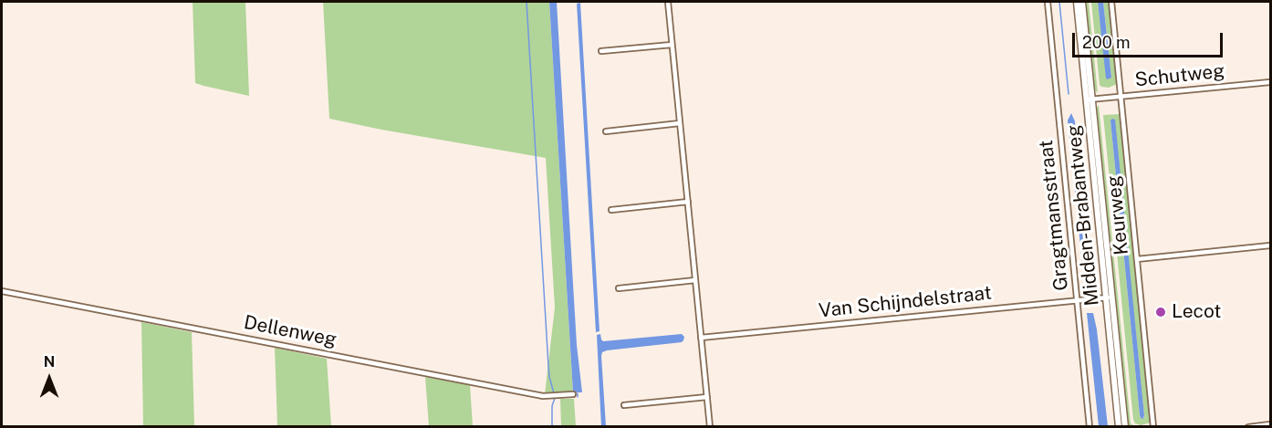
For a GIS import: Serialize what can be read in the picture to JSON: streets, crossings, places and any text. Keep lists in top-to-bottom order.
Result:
{
  "streets": {
    "street": [
      "Schutweg",
      "Gragtmansstraat",
      "Midden-Brabantweg",
      "Keurweg",
      "Van Schijndelstraat",
      "Dellenweg"
    ]
  },
  "crossings": [
    ["Schutweg", "Midden-Brabantweg"],
    ["Schutweg", "Keurweg"],
    ["Gragtmansstraat", "Van Schijndelstraat"],
    ["Midden-Brabantweg", "Van Schijndelstraat"]
  ],
  "places": ["Lecot"],
  "scale_bar": "200 m",
  "north": "top"
}
